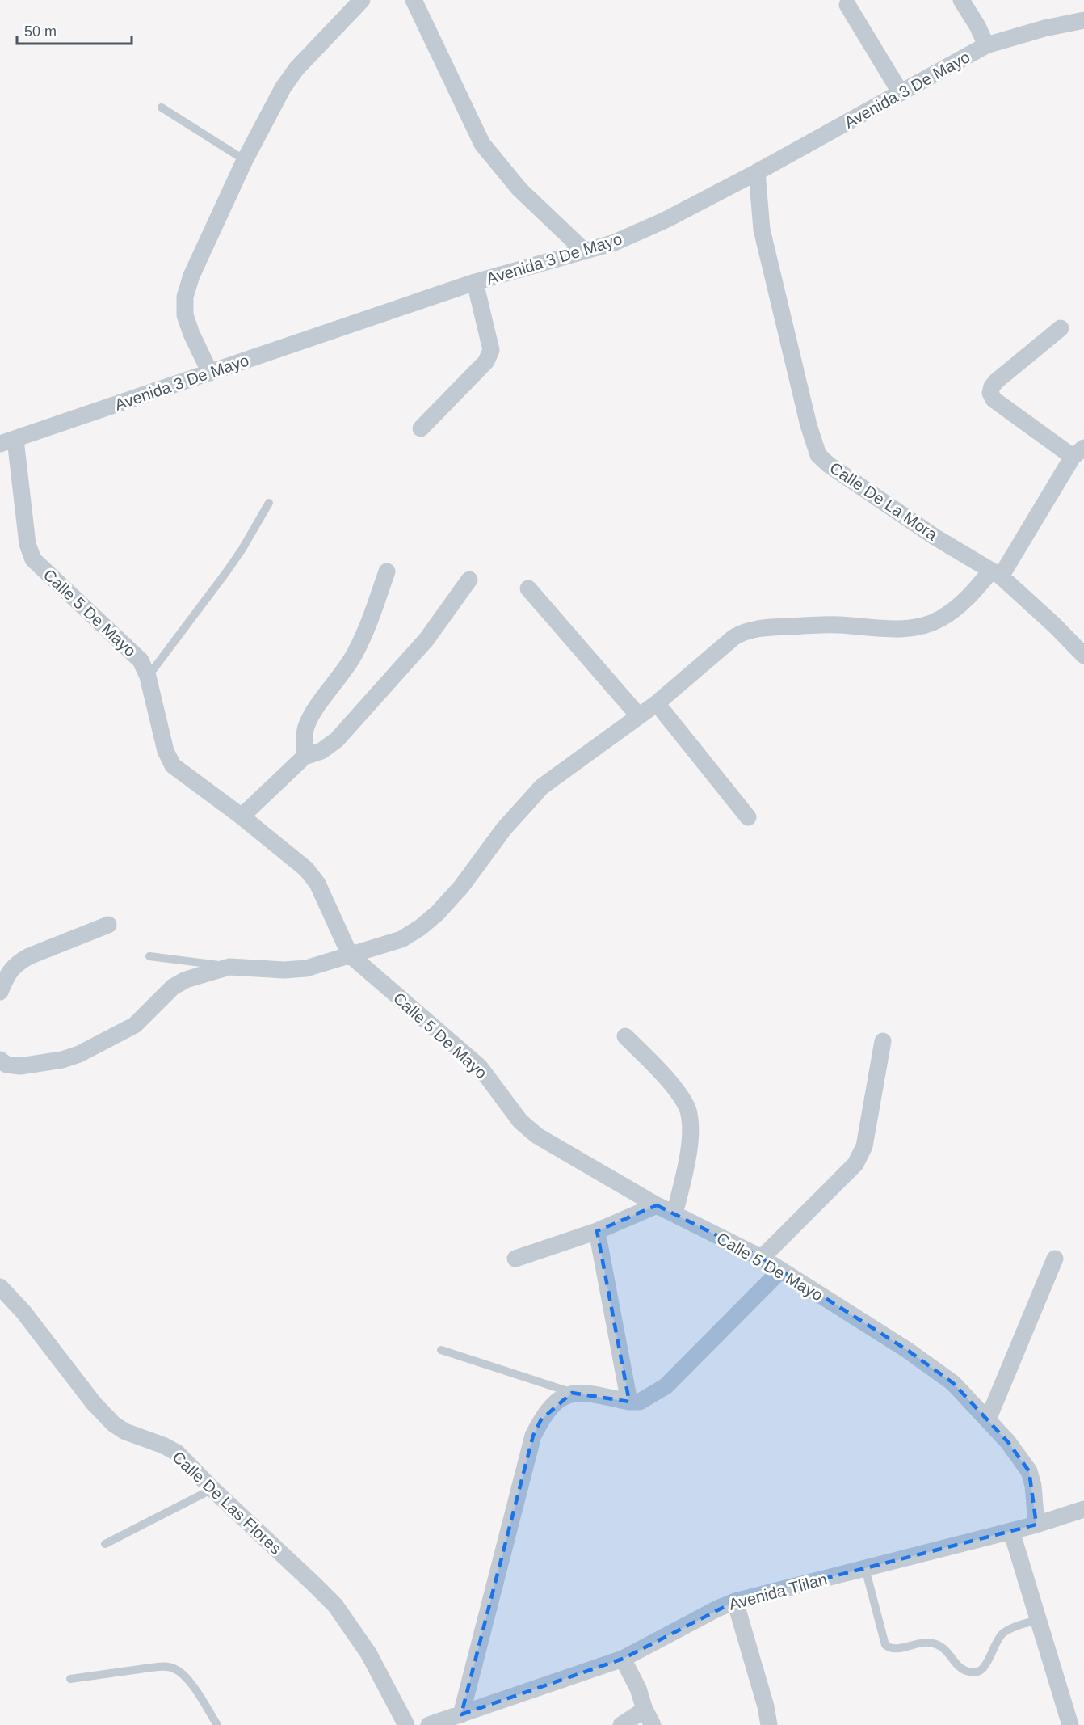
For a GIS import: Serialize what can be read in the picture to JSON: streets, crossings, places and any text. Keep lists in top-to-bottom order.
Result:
{
  "streets": {
    "street": [
      "Avenida 3 De Mayo",
      "Calle De La Mora",
      "Calle 5 De Mayo",
      "Calle De Las Flores",
      "Avenida Tlilan"
    ]
  },
  "crossings": [
    ["Avenida 3 De Mayo", "Calle De La Mora"],
    ["Avenida 3 De Mayo", "Calle 5 De Mayo"],
    ["Calle 5 De Mayo", "Avenida Tlilan"]
  ],
  "scale_bar": "50 m"
}
